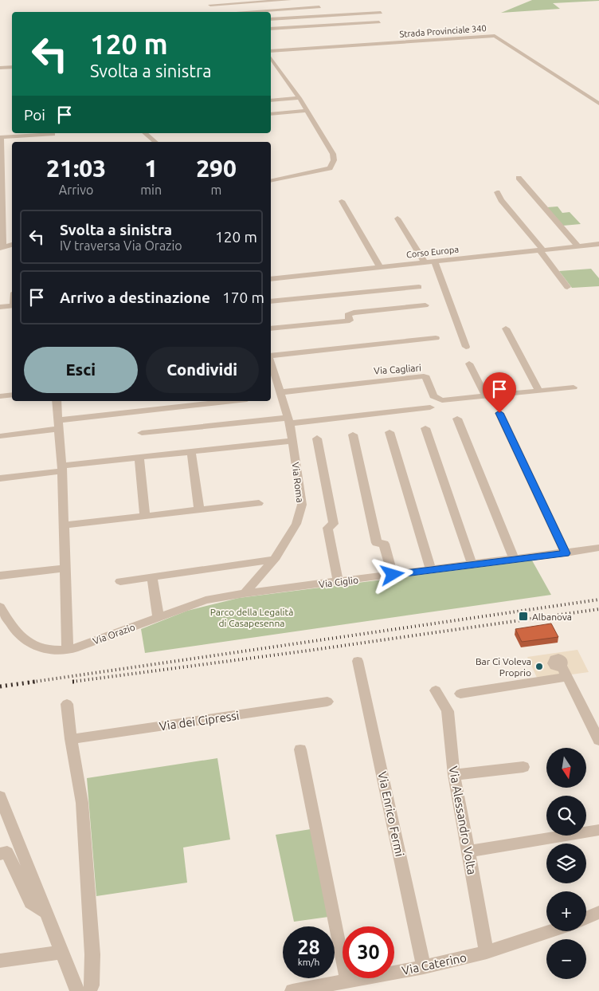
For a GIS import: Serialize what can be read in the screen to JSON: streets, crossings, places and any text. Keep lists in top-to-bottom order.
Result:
{
  "streets": {
    "street": [
      "Strada Provinciale 340",
      "Corso Europa",
      "Via Cagliari",
      "Via Roma",
      "Via Ciglio",
      "Via Orazio",
      "Via dei Cipressi",
      "Via Enrico Fermi",
      "Via Alessandro Volta",
      "Via Caterino"
    ]
  },
  "crossings": [
    ["Via Cagliari", "Via Roma"],
    ["Via Roma", "Via Ciglio"],
    ["Via Roma", "Via Orazio"],
    ["Via Ciglio", "Via Orazio"],
    ["Via Enrico Fermi", "Via Caterino"],
    ["Via Alessandro Volta", "Via Caterino"]
  ],
  "parks": ["Parco della Legalità di Casapesenna"],
  "places": {
    "transit": ["Albanova"],
    "other": ["Bar Ci Voleva Proprio"]
  },
  "north": "bottom",
  "page": {
    "turn": ["120 m", "Svolta a sinistra"],
    "then": "Poi",
    "eta": [
      "21:03",
      "Arrivo",
      "1",
      "min",
      "290",
      "m"
    ],
    "list": [
      {
        "name": "Svolta a sinistra",
        "note": "IV traversa Via Orazio",
        "value": "120 m"
      },
      {
        "name": "Arrivo a destinazione",
        "value": "170 m"
      }
    ],
    "buttons": ["Esci", "Condividi"],
    "map_buttons": ["+", "−"],
    "speed": "28 km/h",
    "limit": "30"
  }
}
